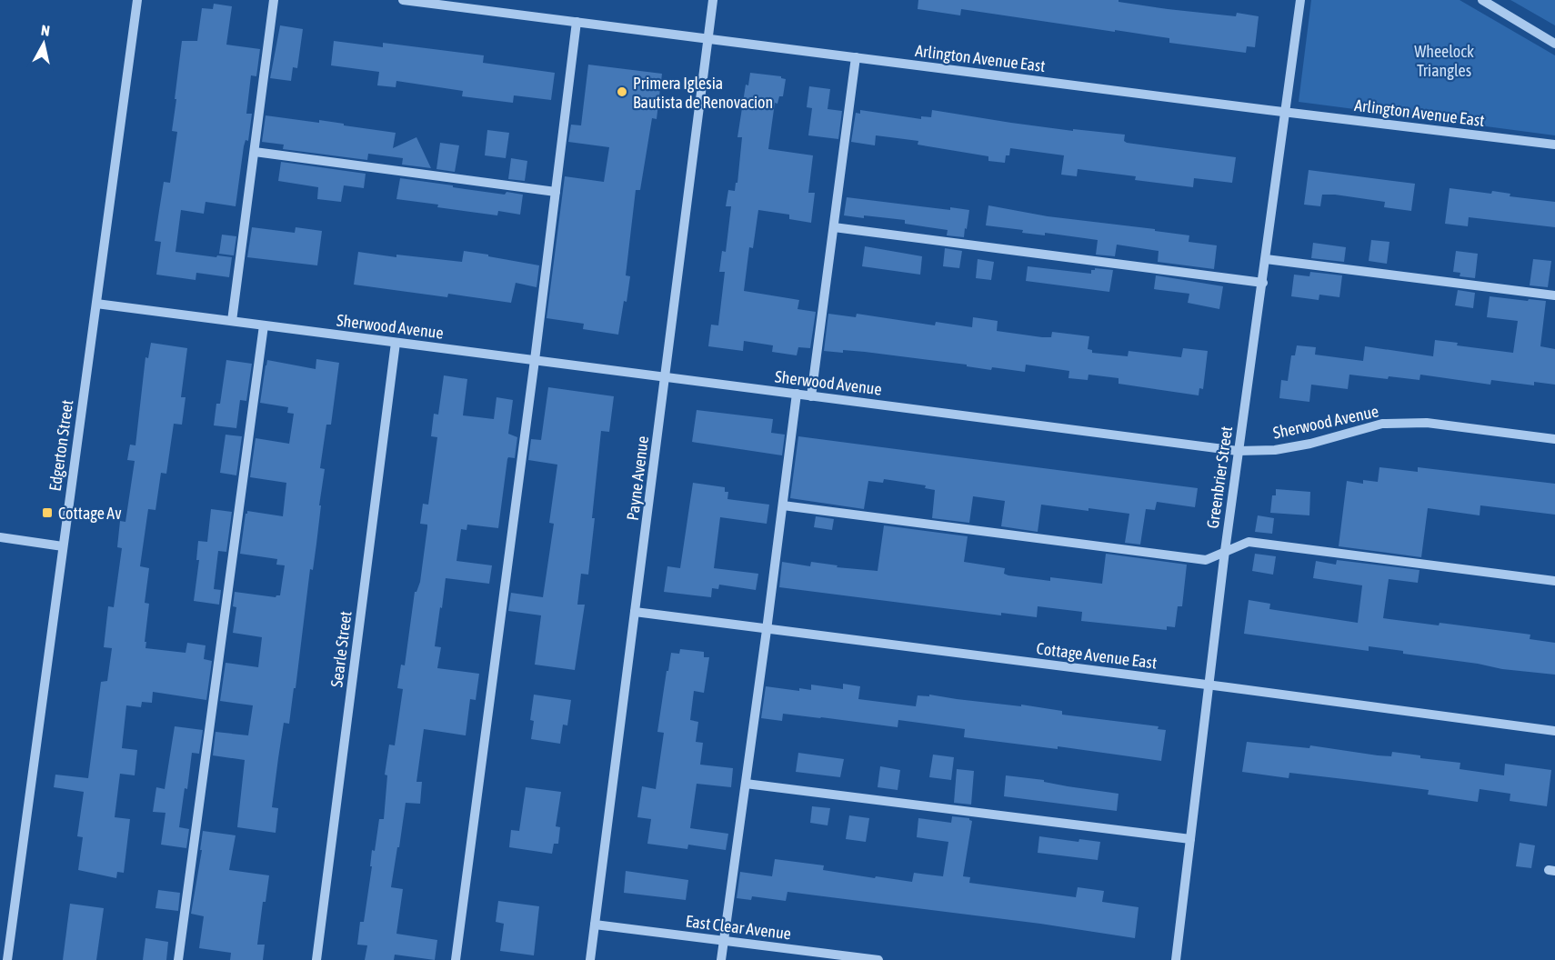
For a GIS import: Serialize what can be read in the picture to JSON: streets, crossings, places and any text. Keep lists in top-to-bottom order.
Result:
{
  "streets": {
    "street": [
      "Arlington Avenue East",
      "Sherwood Avenue",
      "Edgerton Street",
      "Greenbrier Street",
      "Payne Avenue",
      "Searle Street",
      "Cottage Avenue East",
      "East Clear Avenue"
    ]
  },
  "crossings": [
    ["Arlington Avenue East", "Greenbrier Street"],
    ["Arlington Avenue East", "Payne Avenue"],
    ["Sherwood Avenue", "Edgerton Street"],
    ["Sherwood Avenue", "Greenbrier Street"],
    ["Sherwood Avenue", "Payne Avenue"],
    ["Sherwood Avenue", "Searle Street"],
    ["Greenbrier Street", "Cottage Avenue East"],
    ["Payne Avenue", "Cottage Avenue East"],
    ["Payne Avenue", "East Clear Avenue"]
  ],
  "parks": ["Wheelock Triangles"],
  "places": {
    "other": ["Primera Iglesia Bautista de Renovacion"],
    "transit": ["Cottage Av"]
  },
  "north": "top"
}
